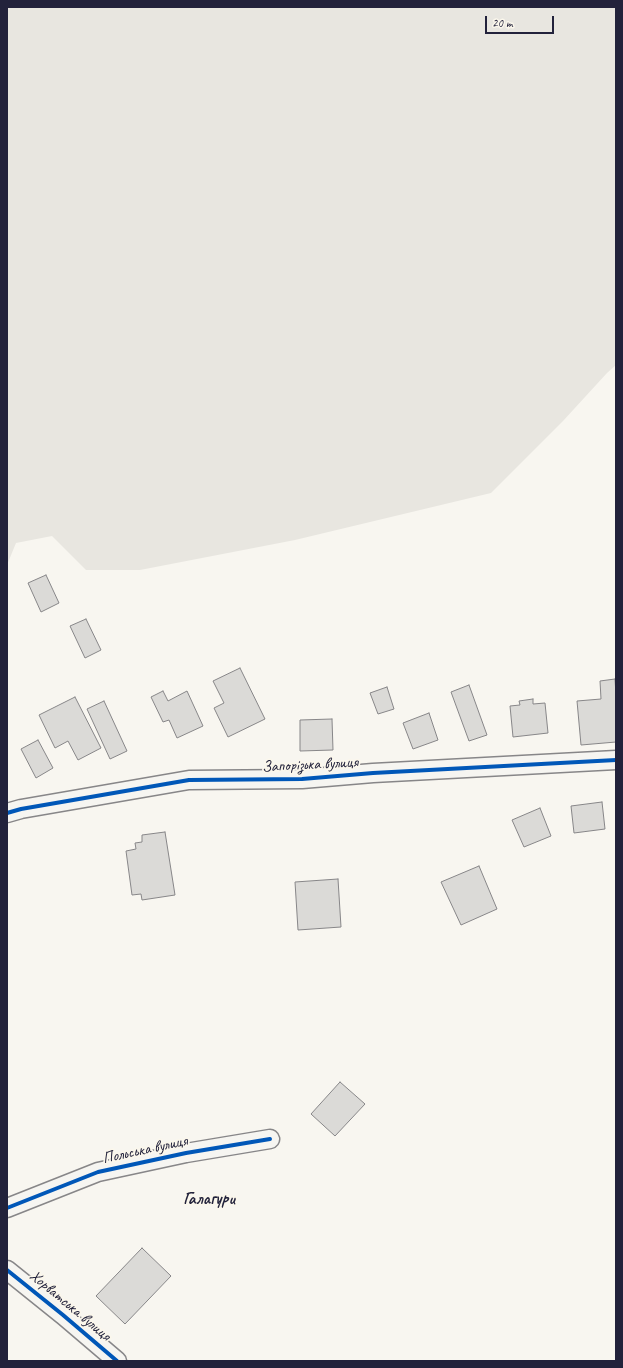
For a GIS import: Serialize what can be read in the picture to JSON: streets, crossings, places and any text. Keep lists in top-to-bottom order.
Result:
{
  "streets": {
    "street": ["Запорізька вулиця", "Польська вулиця", "Хорватська вулиця"]
  },
  "districts": ["Галагури"],
  "scale_bar": "20 m"
}
